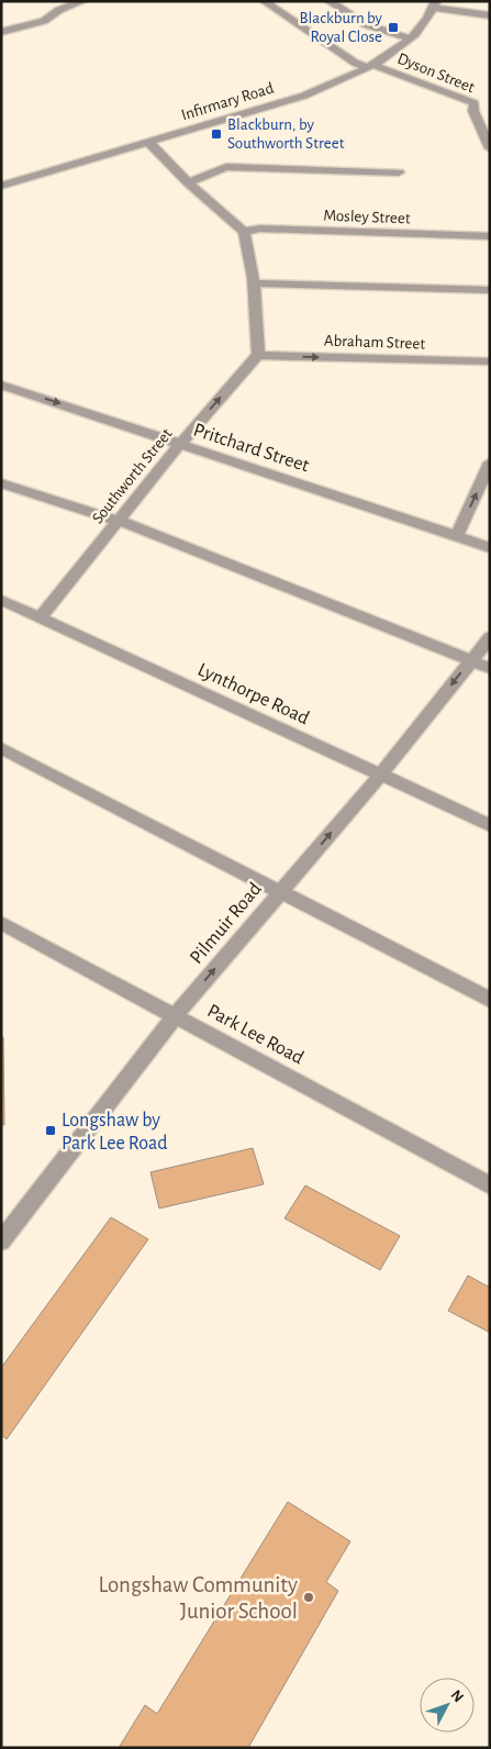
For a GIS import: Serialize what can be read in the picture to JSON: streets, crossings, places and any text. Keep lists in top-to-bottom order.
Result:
{
  "streets": {
    "street": [
      "Dyson Street",
      "Infirmary Road",
      "Mosley Street",
      "Abraham Street",
      "Pritchard Street",
      "Southworth Street",
      "Lynthorpe Road",
      "Pilmuir Road",
      "Park Lee Road"
    ]
  },
  "crossings": [
    ["Dyson Street", "Infirmary Road"],
    ["Abraham Street", "Southworth Street"],
    ["Pritchard Street", "Southworth Street"],
    ["Southworth Street", "Lynthorpe Road"],
    ["Lynthorpe Road", "Pilmuir Road"],
    ["Pilmuir Road", "Park Lee Road"]
  ],
  "places": {
    "transit": ["Blackburn by Royal Close", "Blackburn, by Southworth Street", "Longshaw by Park Lee Road"],
    "other": ["Longshaw Community Junior School"]
  },
  "north": "top right"
}
